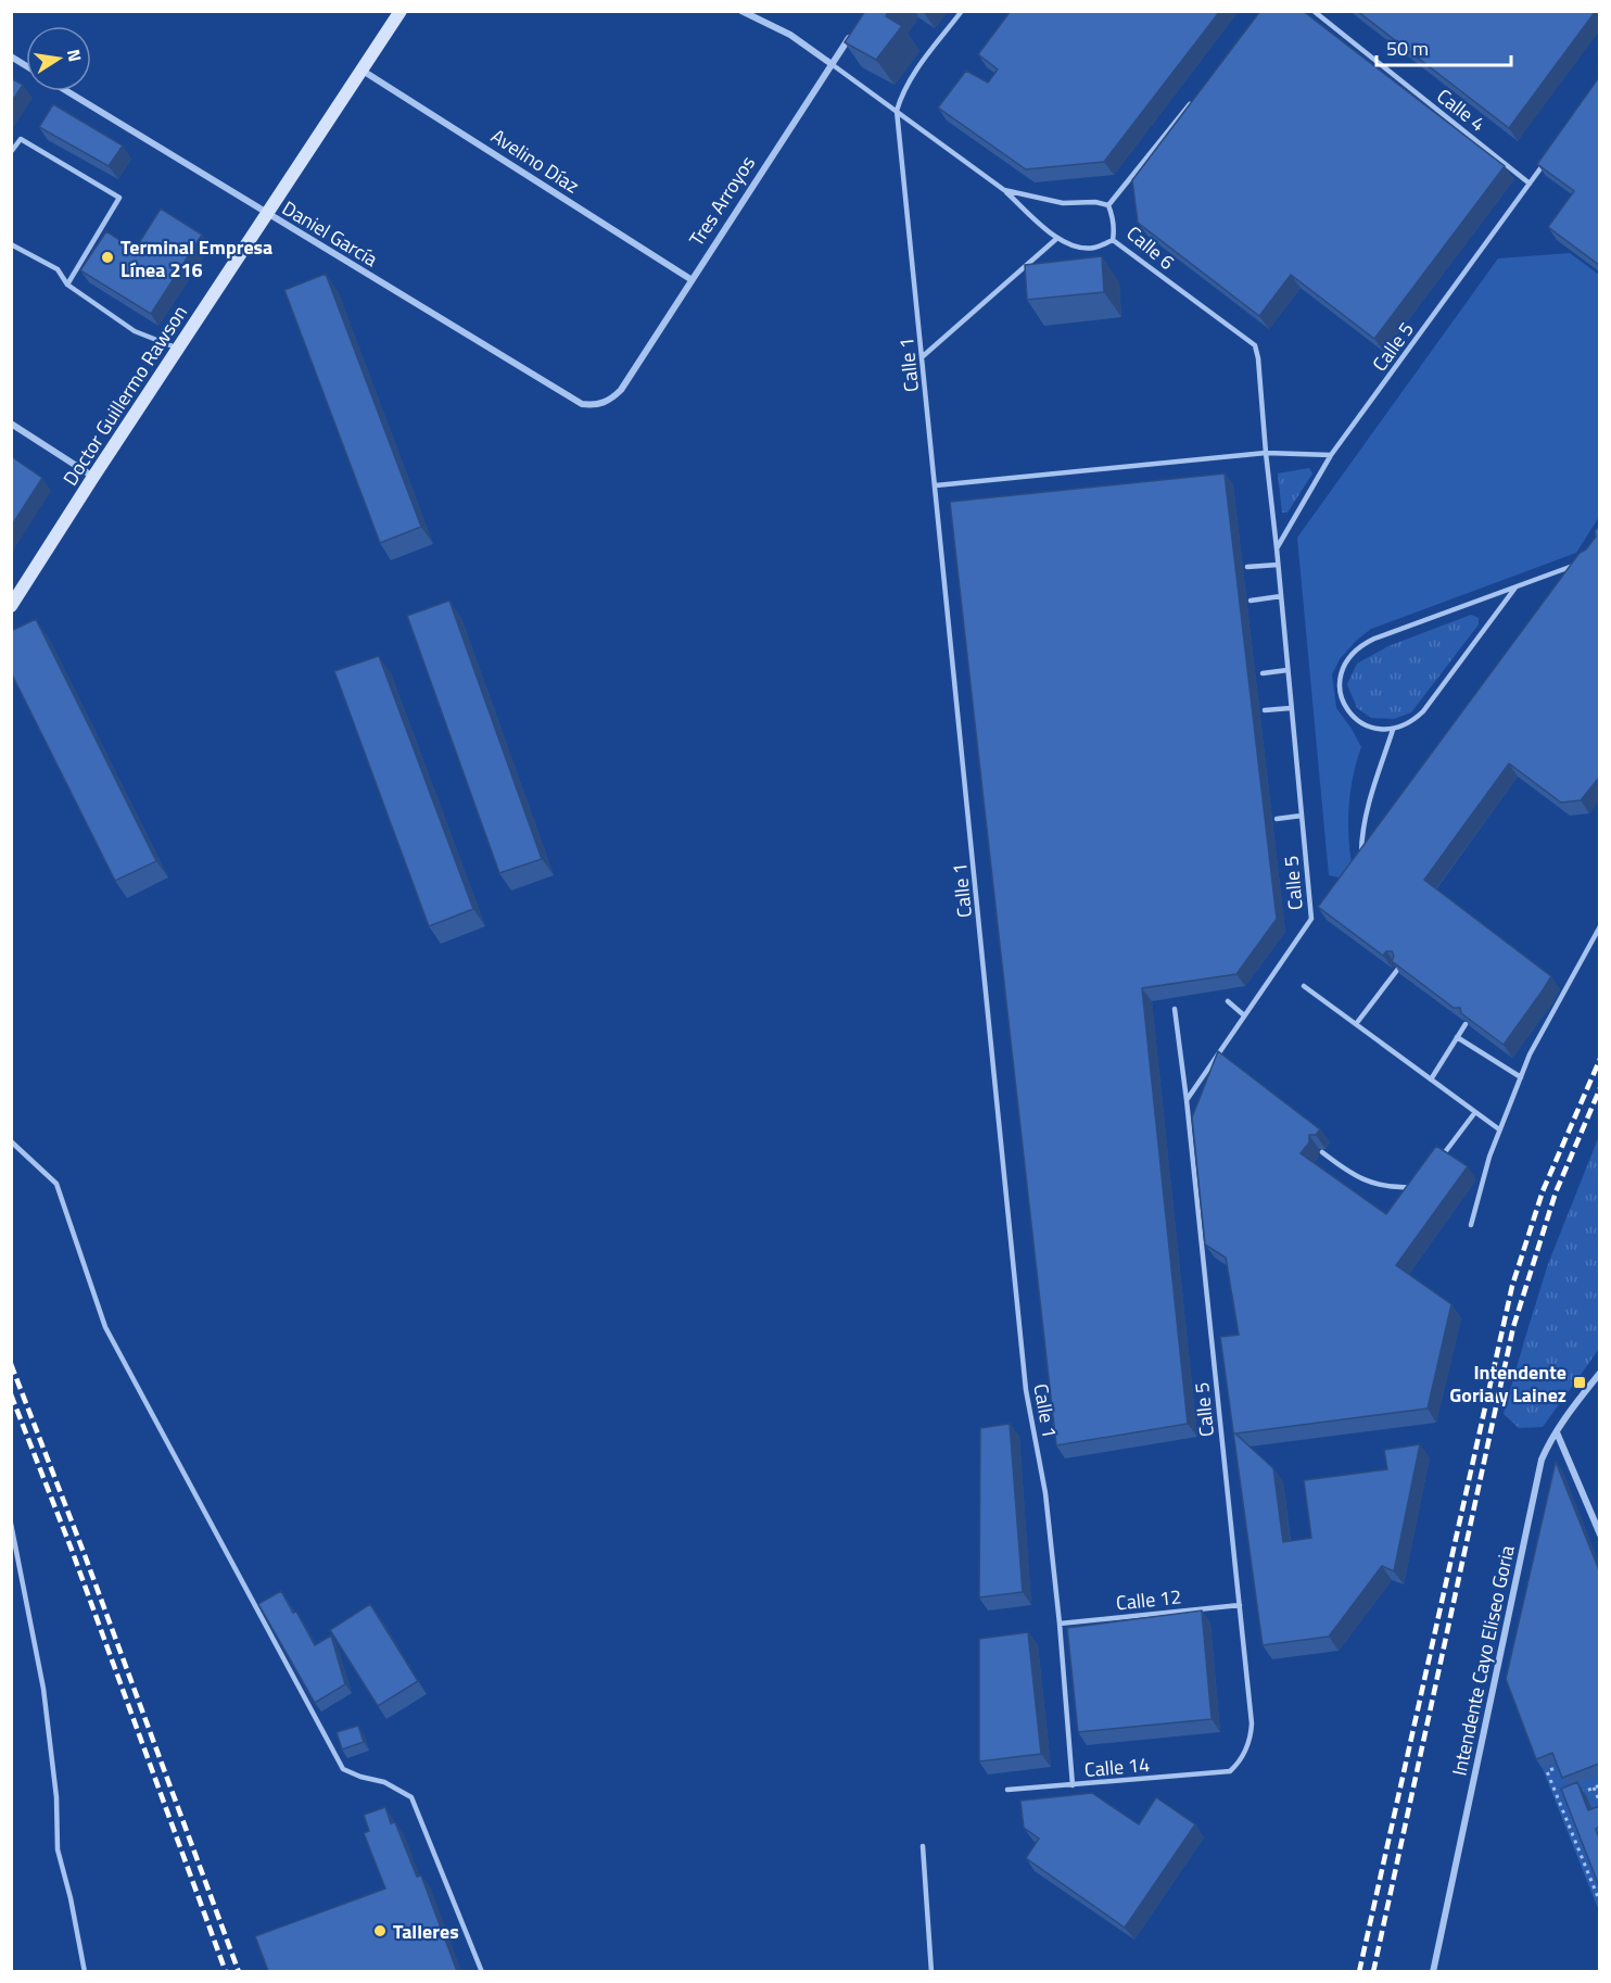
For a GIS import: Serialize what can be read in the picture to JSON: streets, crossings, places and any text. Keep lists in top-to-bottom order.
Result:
{
  "streets": {
    "street": [
      "Avelino Díaz",
      "Tres Arroyos",
      "Daniel García",
      "Doctor Guillermo Rawson",
      "Intendente Cayo Eliseo Goria"
    ],
    "lane": [
      "Calle 4",
      "Calle 6",
      "Calle 5",
      "Calle 1",
      "Calle 12",
      "Calle 14"
    ]
  },
  "crossings": [
    ["Calle 4", "Calle 5"],
    ["Avelino Díaz", "Tres Arroyos"],
    ["Avelino Díaz", "Doctor Guillermo Rawson"],
    ["Tres Arroyos", "Daniel García"],
    ["Daniel García", "Doctor Guillermo Rawson"],
    ["Calle 6", "Calle 5"],
    ["Calle 5", "Calle 12"],
    ["Calle 5", "Calle 14"],
    ["Calle 1", "Calle 12"],
    ["Calle 1", "Calle 14"]
  ],
  "places": {
    "other": ["Terminal Empresa Línea 216", "Talleres"],
    "transit": ["Intendente Goria y Lainez"]
  },
  "scale_bar": "50 m",
  "north": "right"
}
